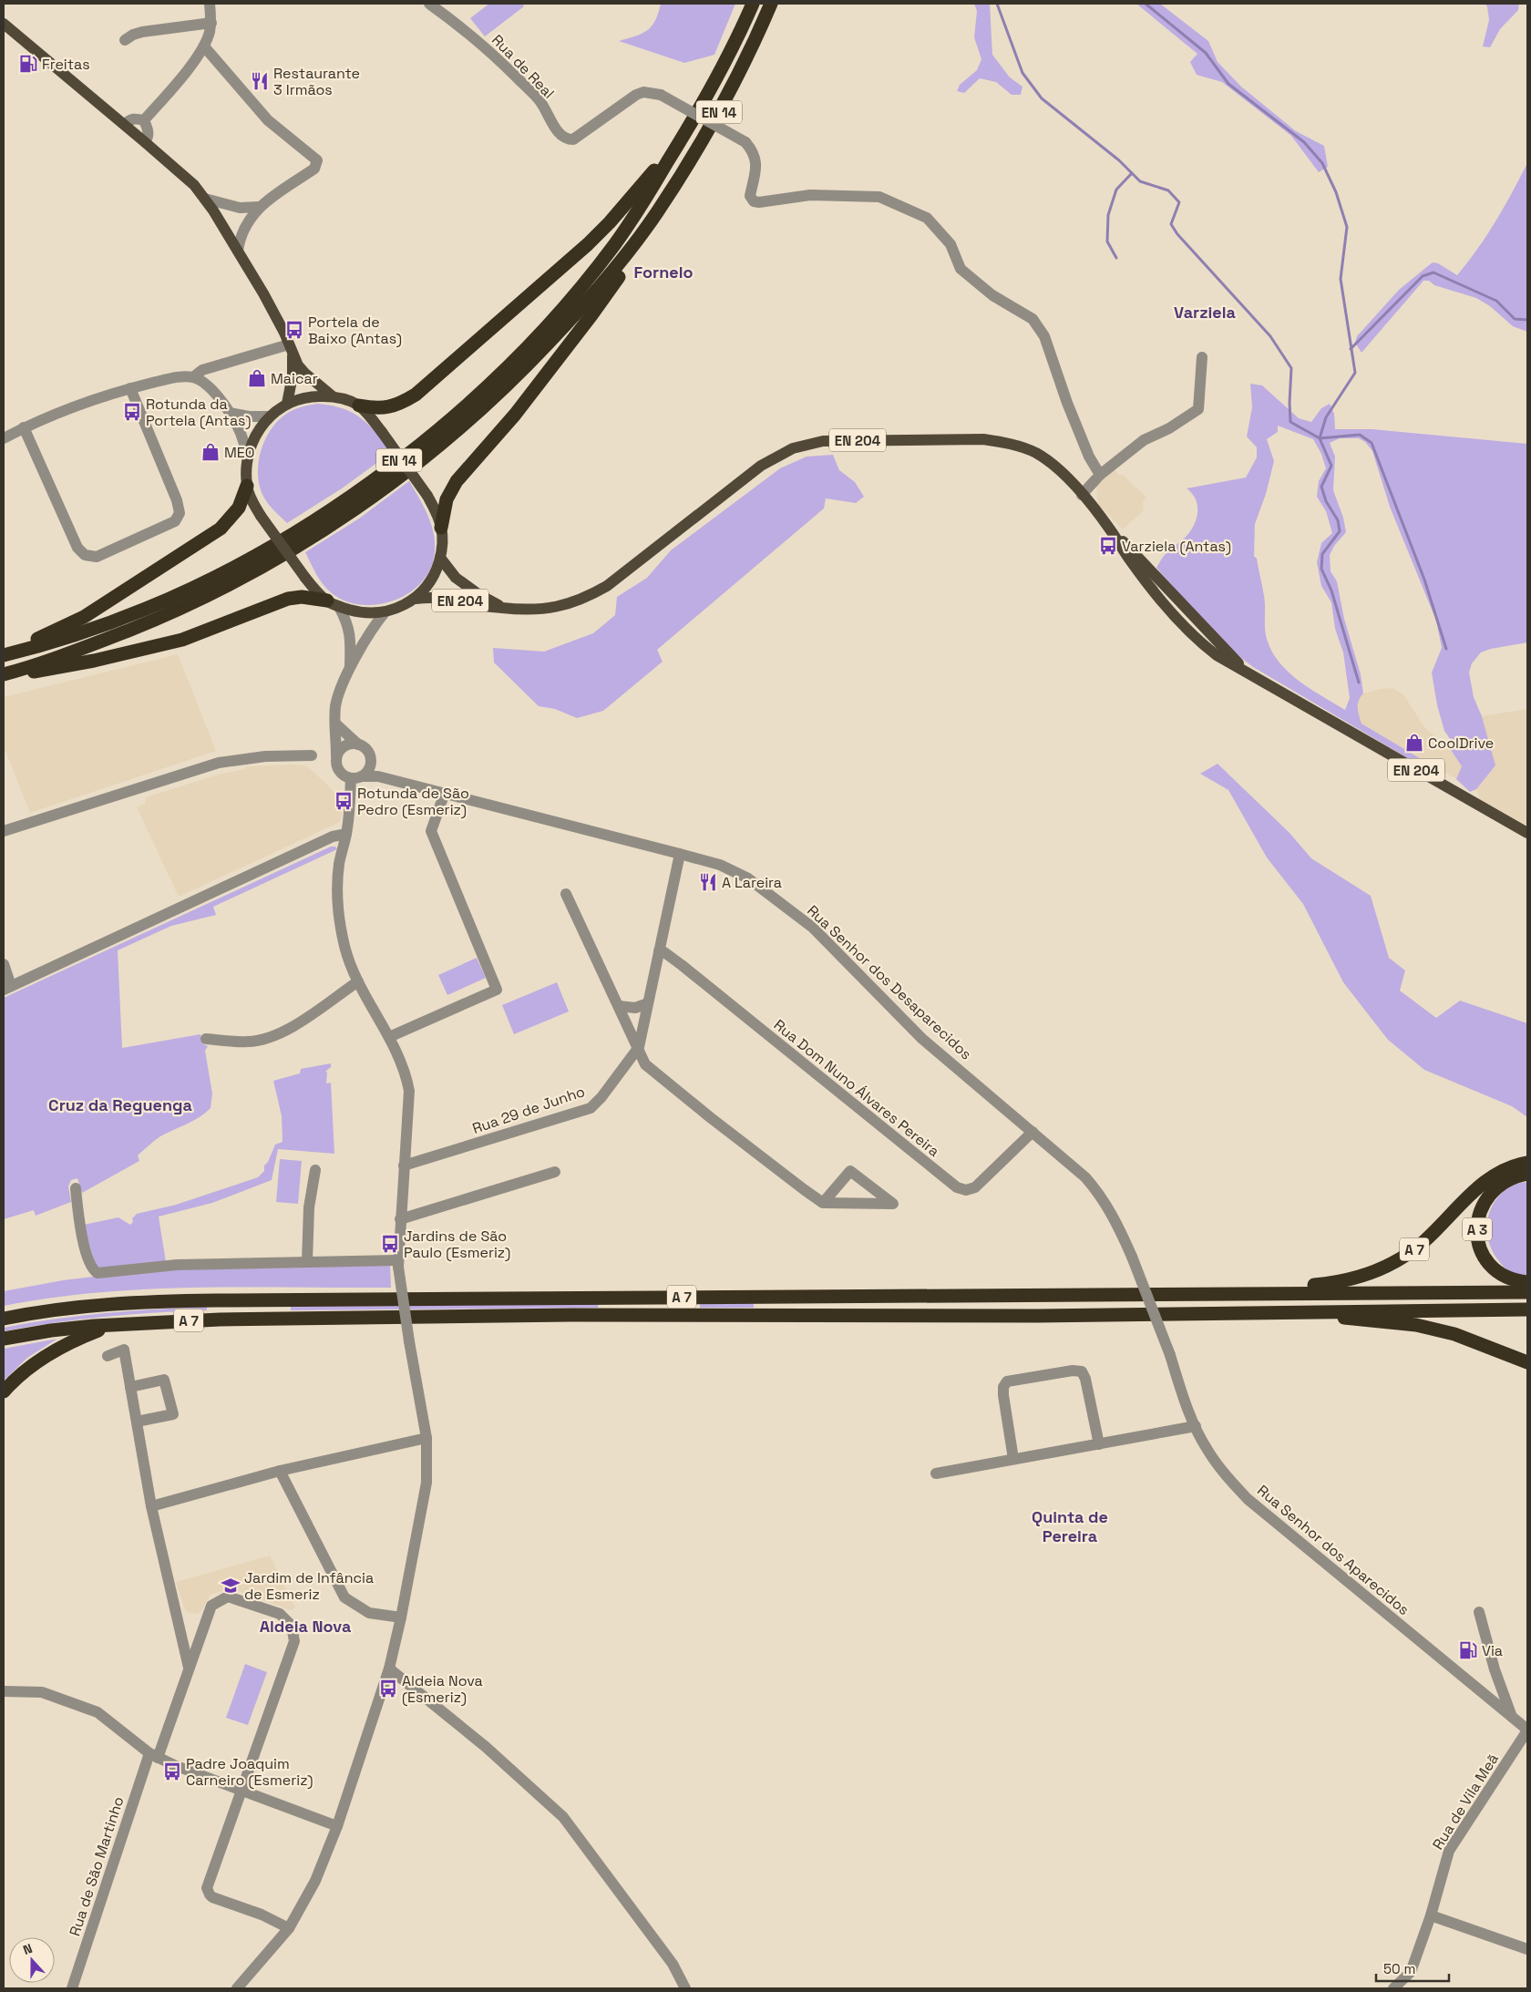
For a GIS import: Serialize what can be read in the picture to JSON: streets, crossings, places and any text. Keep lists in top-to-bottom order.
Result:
{
  "streets": {
    "highway": ["EN 14", "A 3", "A 7"],
    "main road": ["EN 204"],
    "street": [
      "Rua de Real",
      "Rua Senhor dos Desaparecidos",
      "Rua Dom Nuno Álvares Pereira",
      "Rua 29 de Junho",
      "Rua Senhor dos Aparecidos",
      "Rua de Vila Meã",
      "Rua de São Martinho"
    ]
  },
  "crossings": [
    ["Rua Senhor dos Desaparecidos", "Rua Dom Nuno Álvares Pereira"],
    ["Rua Senhor dos Desaparecidos", "Rua Senhor dos Aparecidos"],
    ["Rua Senhor dos Aparecidos", "Rua de Vila Meã"]
  ],
  "districts": [
    "Fornelo",
    "Varziela",
    "Cruz da Reguenga",
    "Quinta de Pereira",
    "Aldeia Nova"
  ],
  "places": {
    "fuel station": ["Freitas", "Via"],
    "restaurant": ["Restaurante 3 Irmãos", "A Lareira"],
    "bus stop": [
      "Portela de Baixo (Antas)",
      "Rotunda da Portela (Antas)",
      "Varziela (Antas)",
      "Rotunda de São Pedro (Esmeriz)",
      "Jardins de São Paulo (Esmeriz)",
      "Aldeia Nova (Esmeriz)",
      "Padre Joaquim Carneiro (Esmeriz)"
    ],
    "shop": ["Maicar", "MEO", "CoolDrive"],
    "school or university": ["Jardim de Infância de Esmeriz"]
  },
  "scale_bar": "50 m",
  "north": "top"
}
